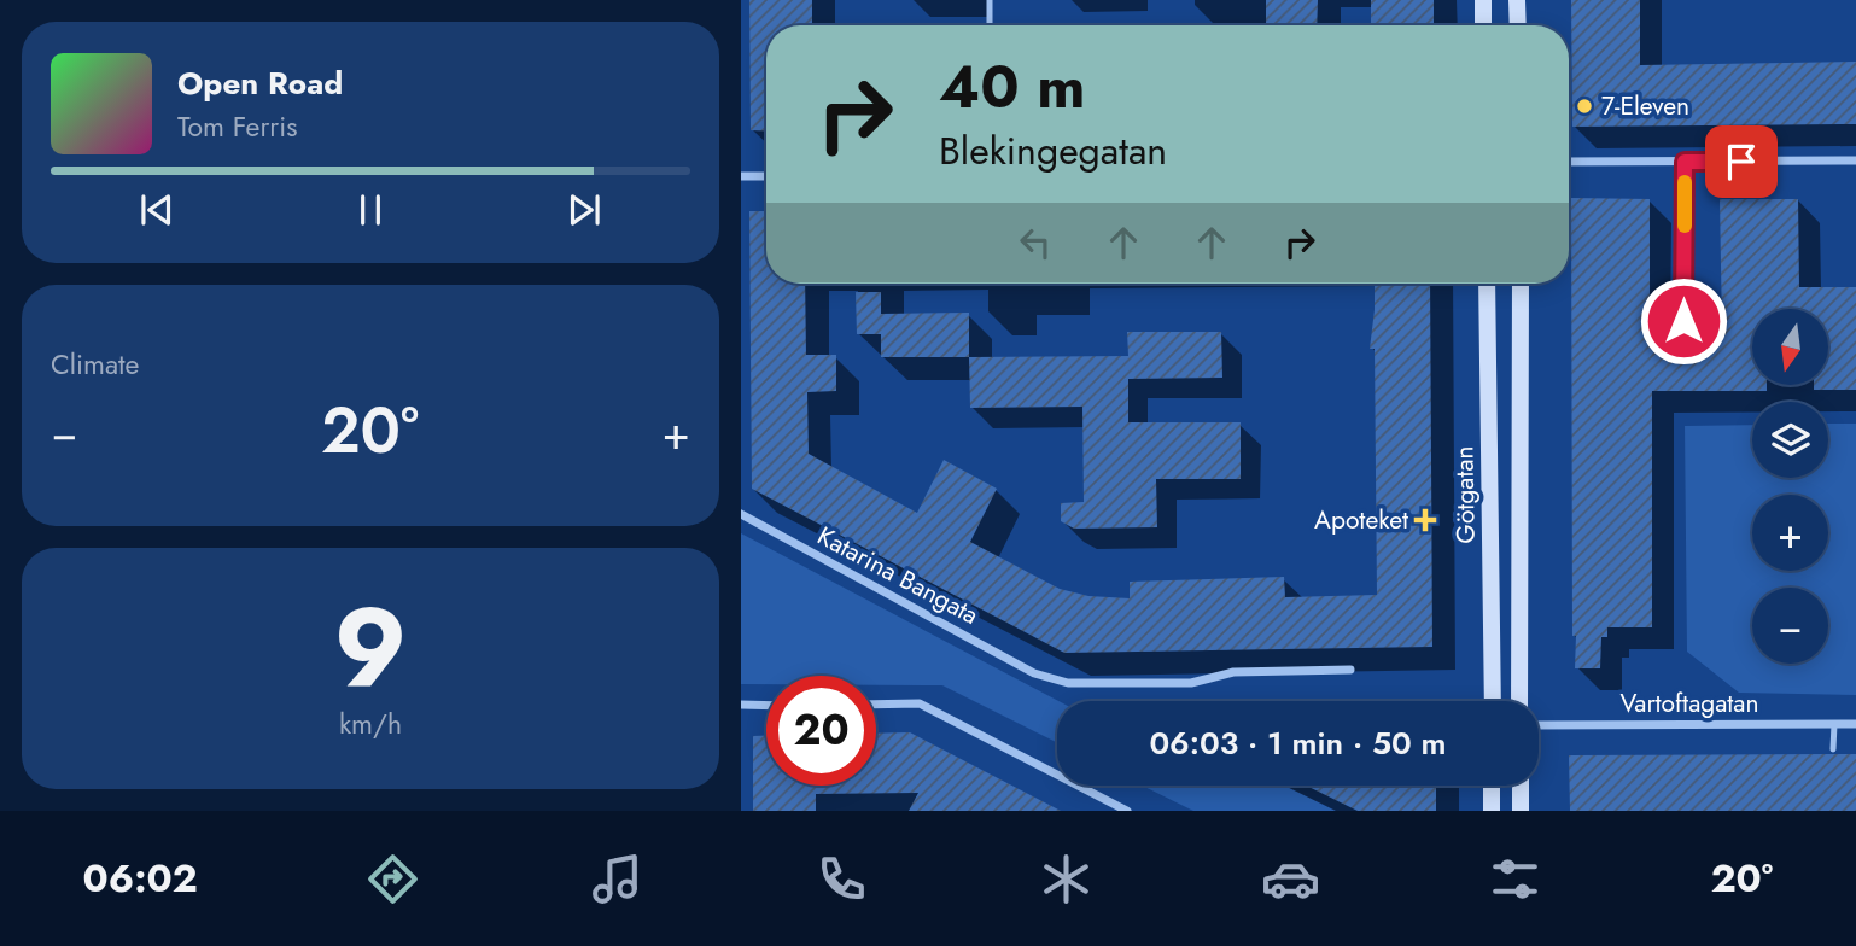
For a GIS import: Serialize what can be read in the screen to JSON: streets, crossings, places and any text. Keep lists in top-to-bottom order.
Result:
{
  "streets": {
    "street": ["Götgatan", "Katarina Bangata", "Vartoftagatan"]
  },
  "places": {
    "other": ["7-Eleven"],
    "health": ["Apoteket"]
  },
  "north": "bottom",
  "page": {
    "turn": ["40 m", "Blekingegatan"],
    "song": ["Open Road", "Tom Ferris"],
    "tile": [
      "Climate",
      ["9", "km/h"]
    ],
    "map_buttons": ["+", "−"],
    "heat": ["−", "20°", "+"],
    "limit": "20",
    "trip": "06:03 · 1 min · 50 m",
    "tabs": ["06:02", "20°"]
  }
}
